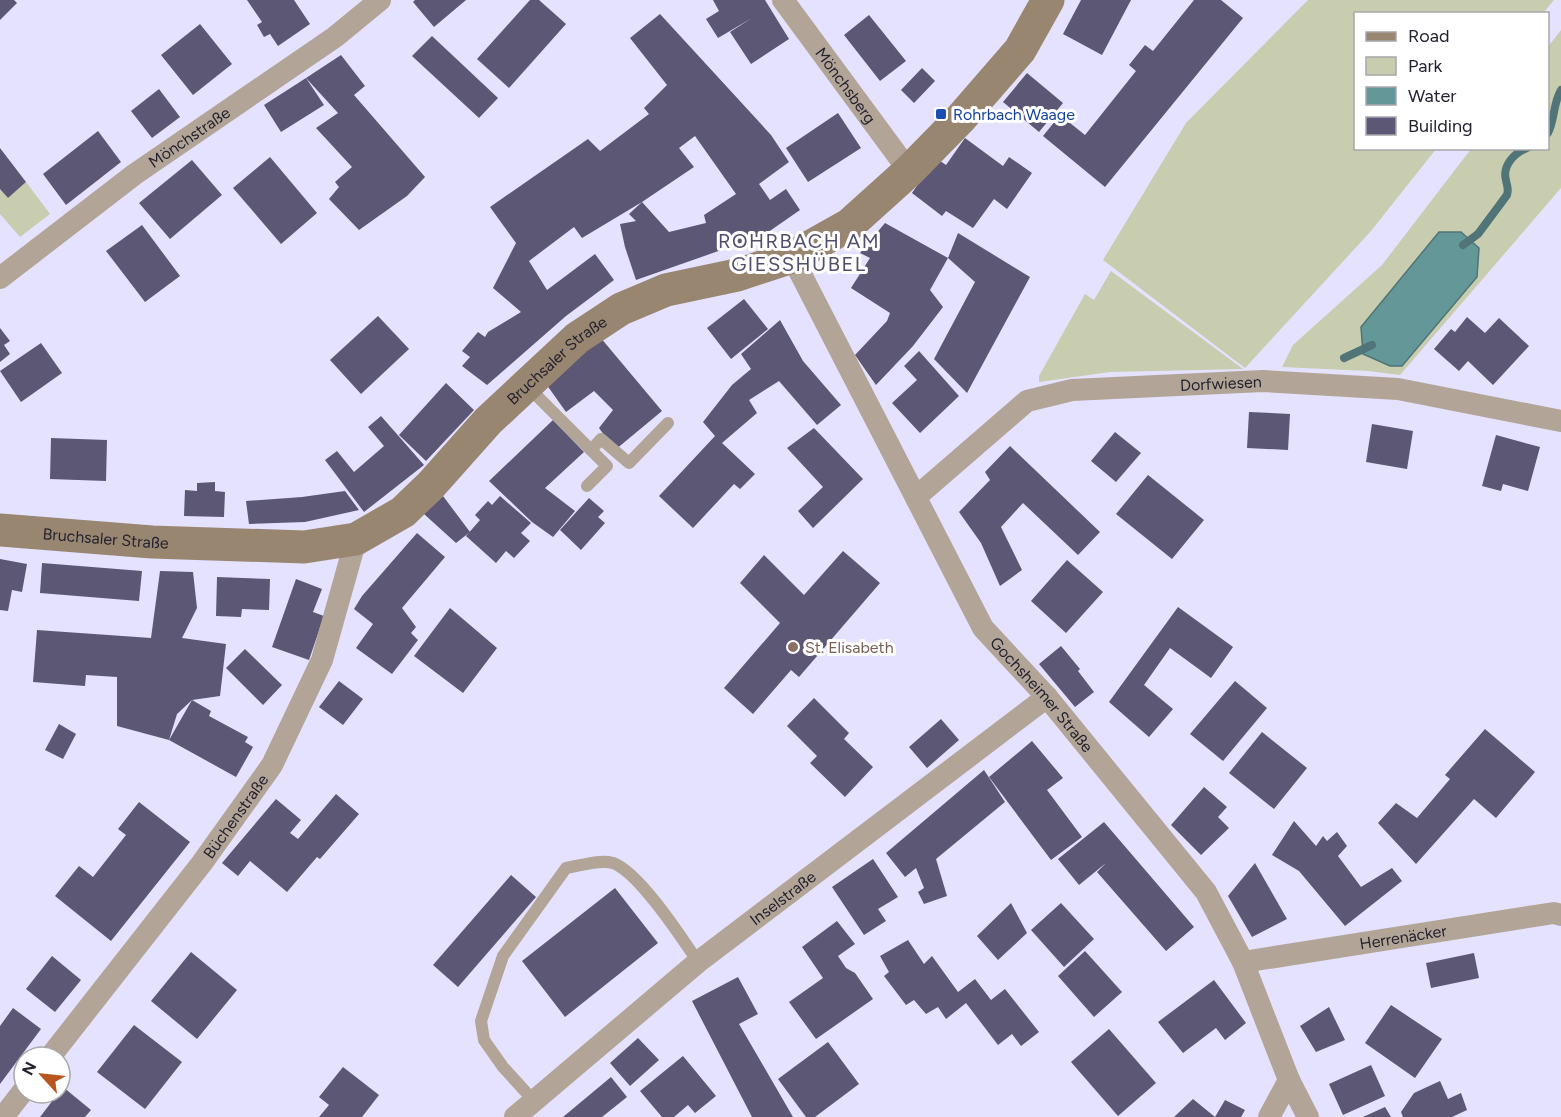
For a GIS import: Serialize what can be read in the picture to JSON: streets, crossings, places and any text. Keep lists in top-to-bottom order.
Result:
{
  "streets": {
    "main road": ["Bruchsaler Straße"],
    "street": [
      "Mönchsberg",
      "Mönchstraße",
      "Dorfwiesen",
      "Gochsheimer Straße",
      "Büchenstraße",
      "Inselstraße",
      "Herrenäcker"
    ]
  },
  "crossings": [
    ["Mönchsberg", "Bruchsaler Straße"],
    ["Bruchsaler Straße", "Gochsheimer Straße"],
    ["Bruchsaler Straße", "Büchenstraße"],
    ["Dorfwiesen", "Gochsheimer Straße"],
    ["Gochsheimer Straße", "Inselstraße"],
    ["Gochsheimer Straße", "Herrenäcker"]
  ],
  "districts": ["ROHRBACH AM GIESSHÜBEL"],
  "places": {
    "transit": ["Rohrbach Waage"],
    "other": ["St. Elisabeth"]
  },
  "legend": [
    "Road",
    "Park",
    "Water",
    "Building"
  ],
  "north": "top left"
}
